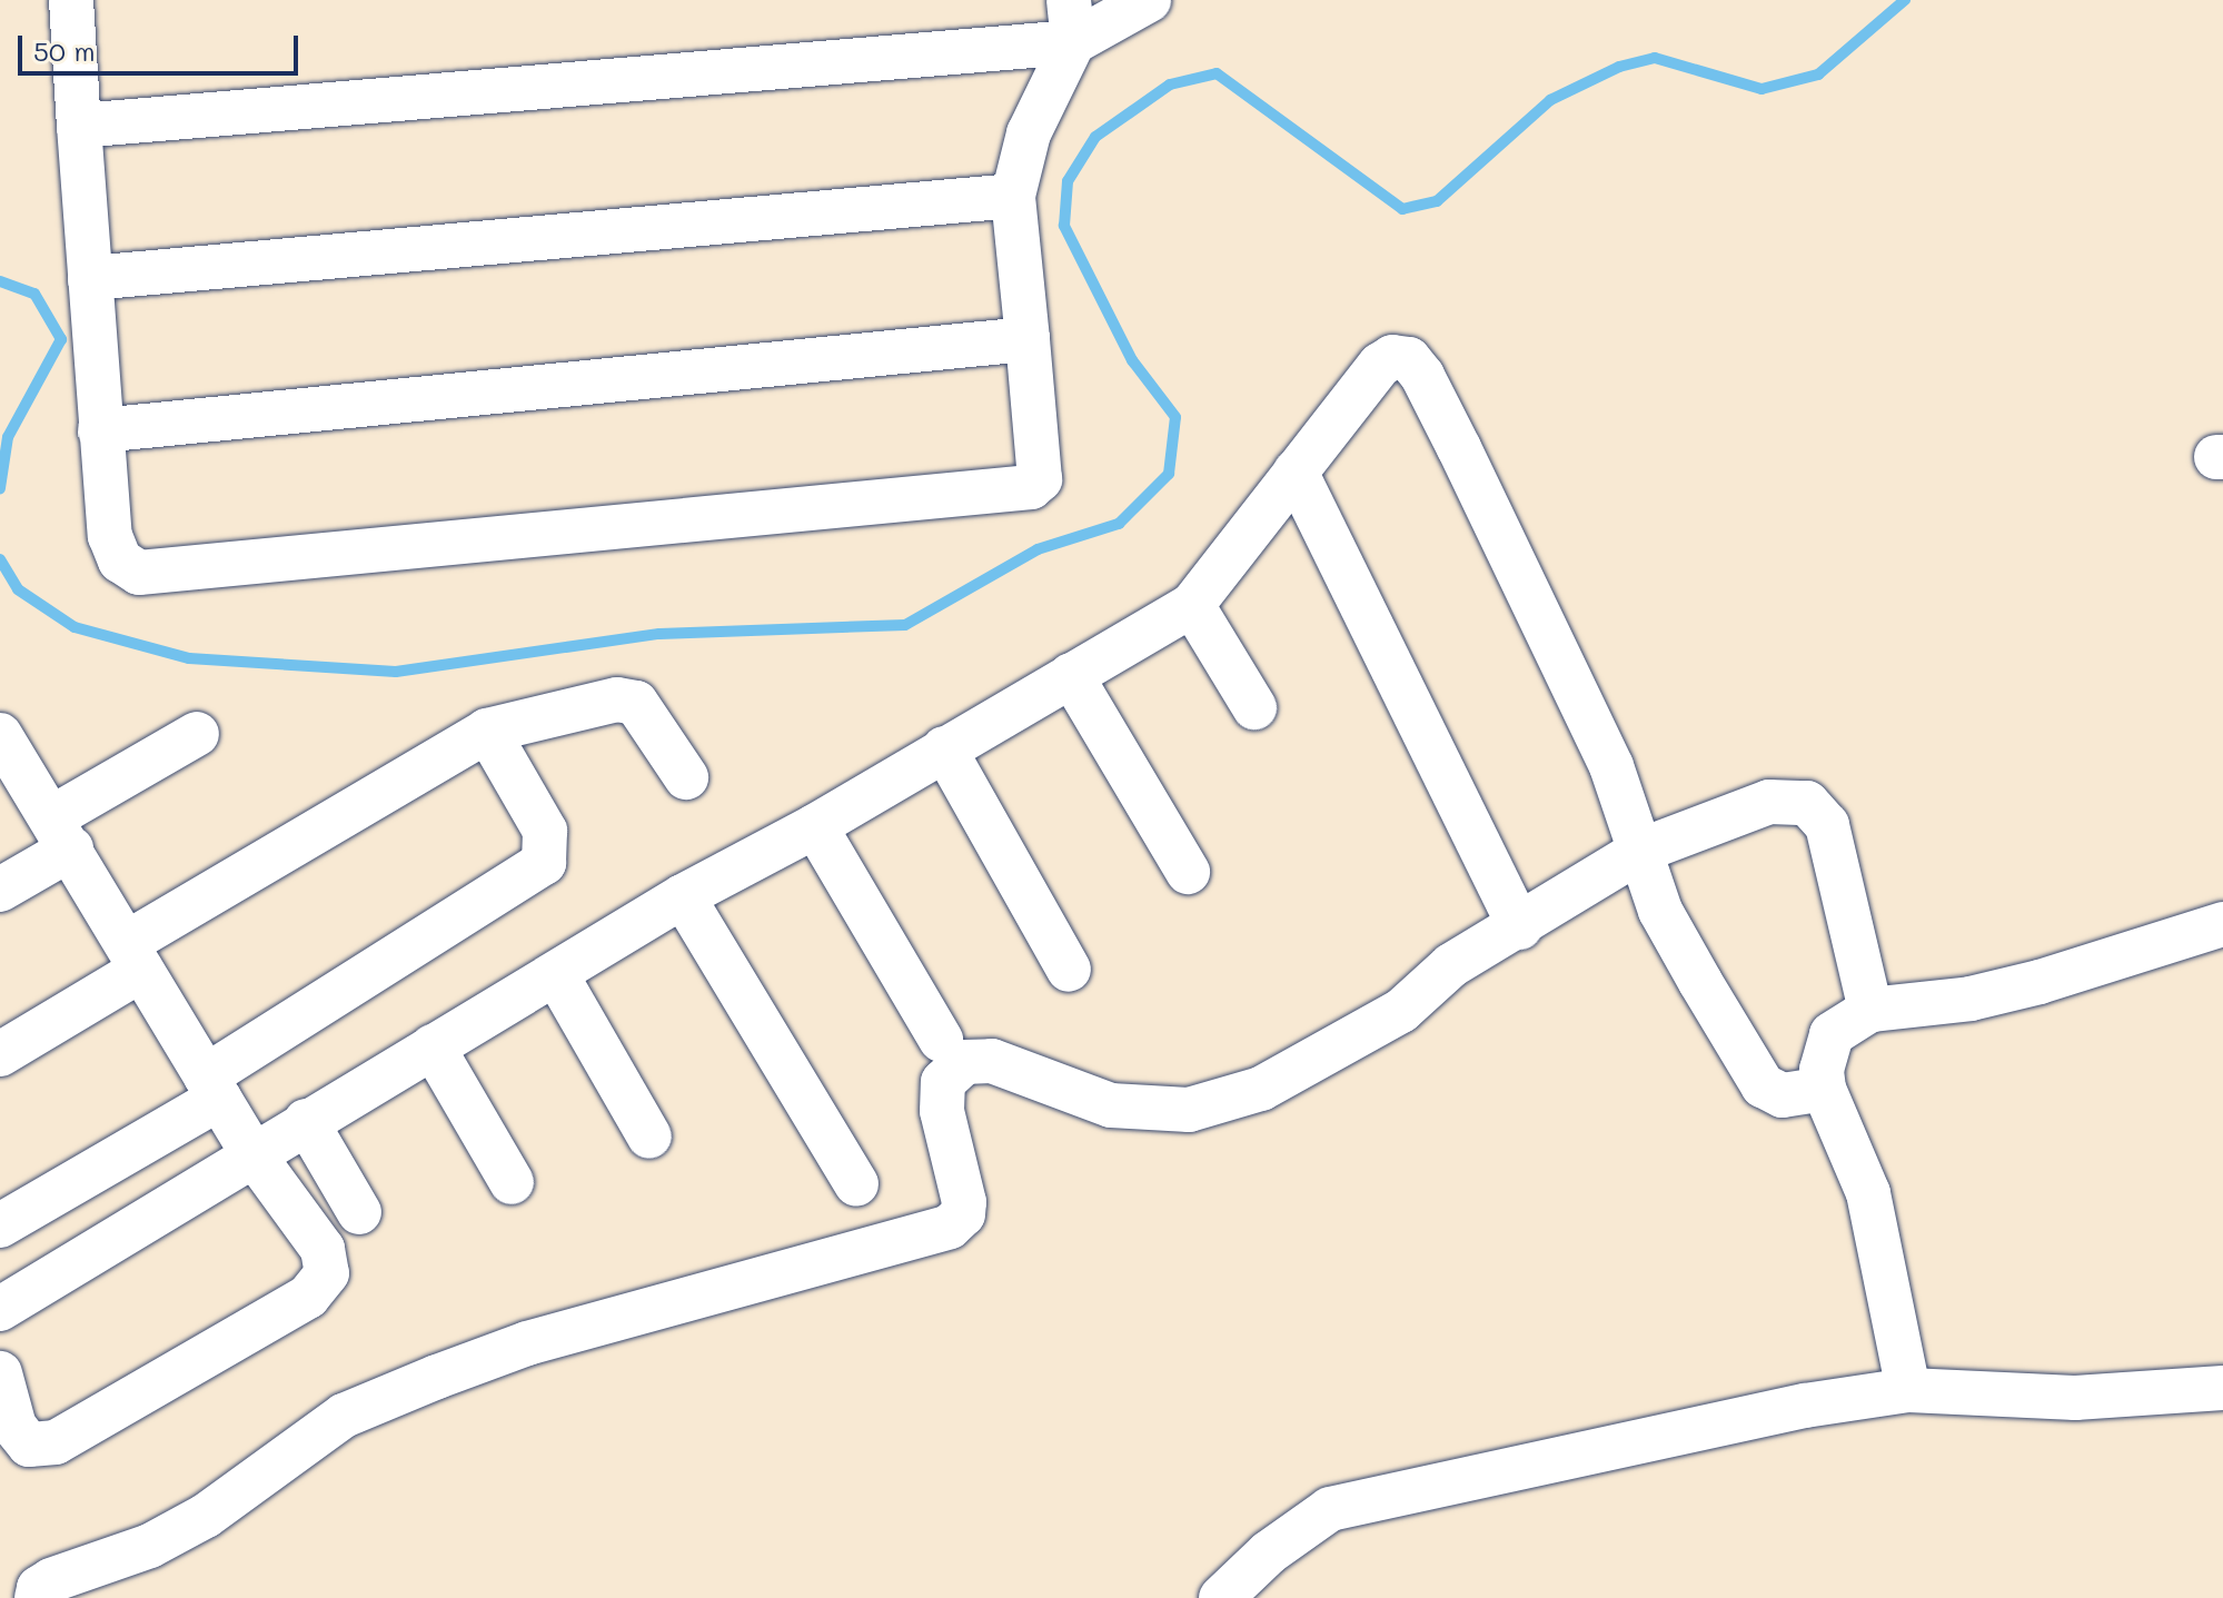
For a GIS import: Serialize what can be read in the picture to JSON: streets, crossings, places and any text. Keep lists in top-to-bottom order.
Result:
{
  "scale_bar": "50 m"
}
